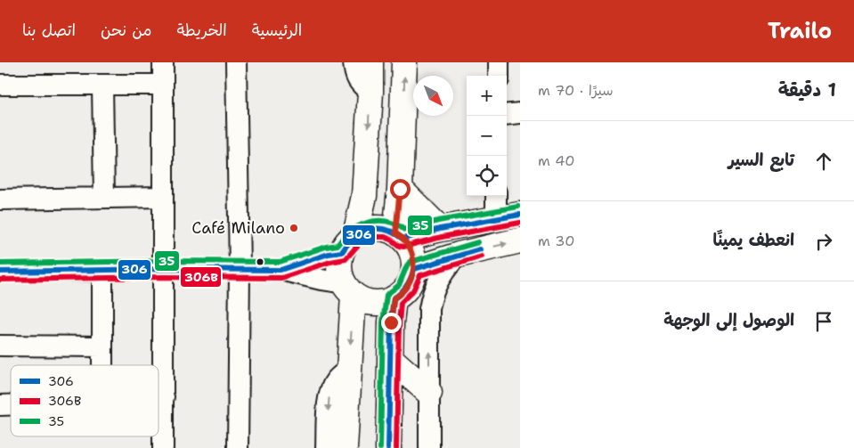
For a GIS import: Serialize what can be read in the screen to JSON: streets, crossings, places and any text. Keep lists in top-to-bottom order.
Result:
{
  "places": ["Café Milano"],
  "lines": ["transit line 35", "transit line 306", "transit line 306B"],
  "legend": ["306", "306B", "35"],
  "north": "bottom right",
  "page": {
    "header": "Trailo",
    "nav": [
      "الرئيسية",
      "الخريطة",
      "من نحن",
      "اتصل بنا"
    ],
    "heading": ["1 دقيقة", "سيرًا · 70 m"],
    "map_buttons": ["+", "−"],
    "list": [
      ["تابع السير", "40 m"],
      ["انعطف يمينًا", "30 m"],
      "الوصول إلى الوجهة"
    ]
  }
}
